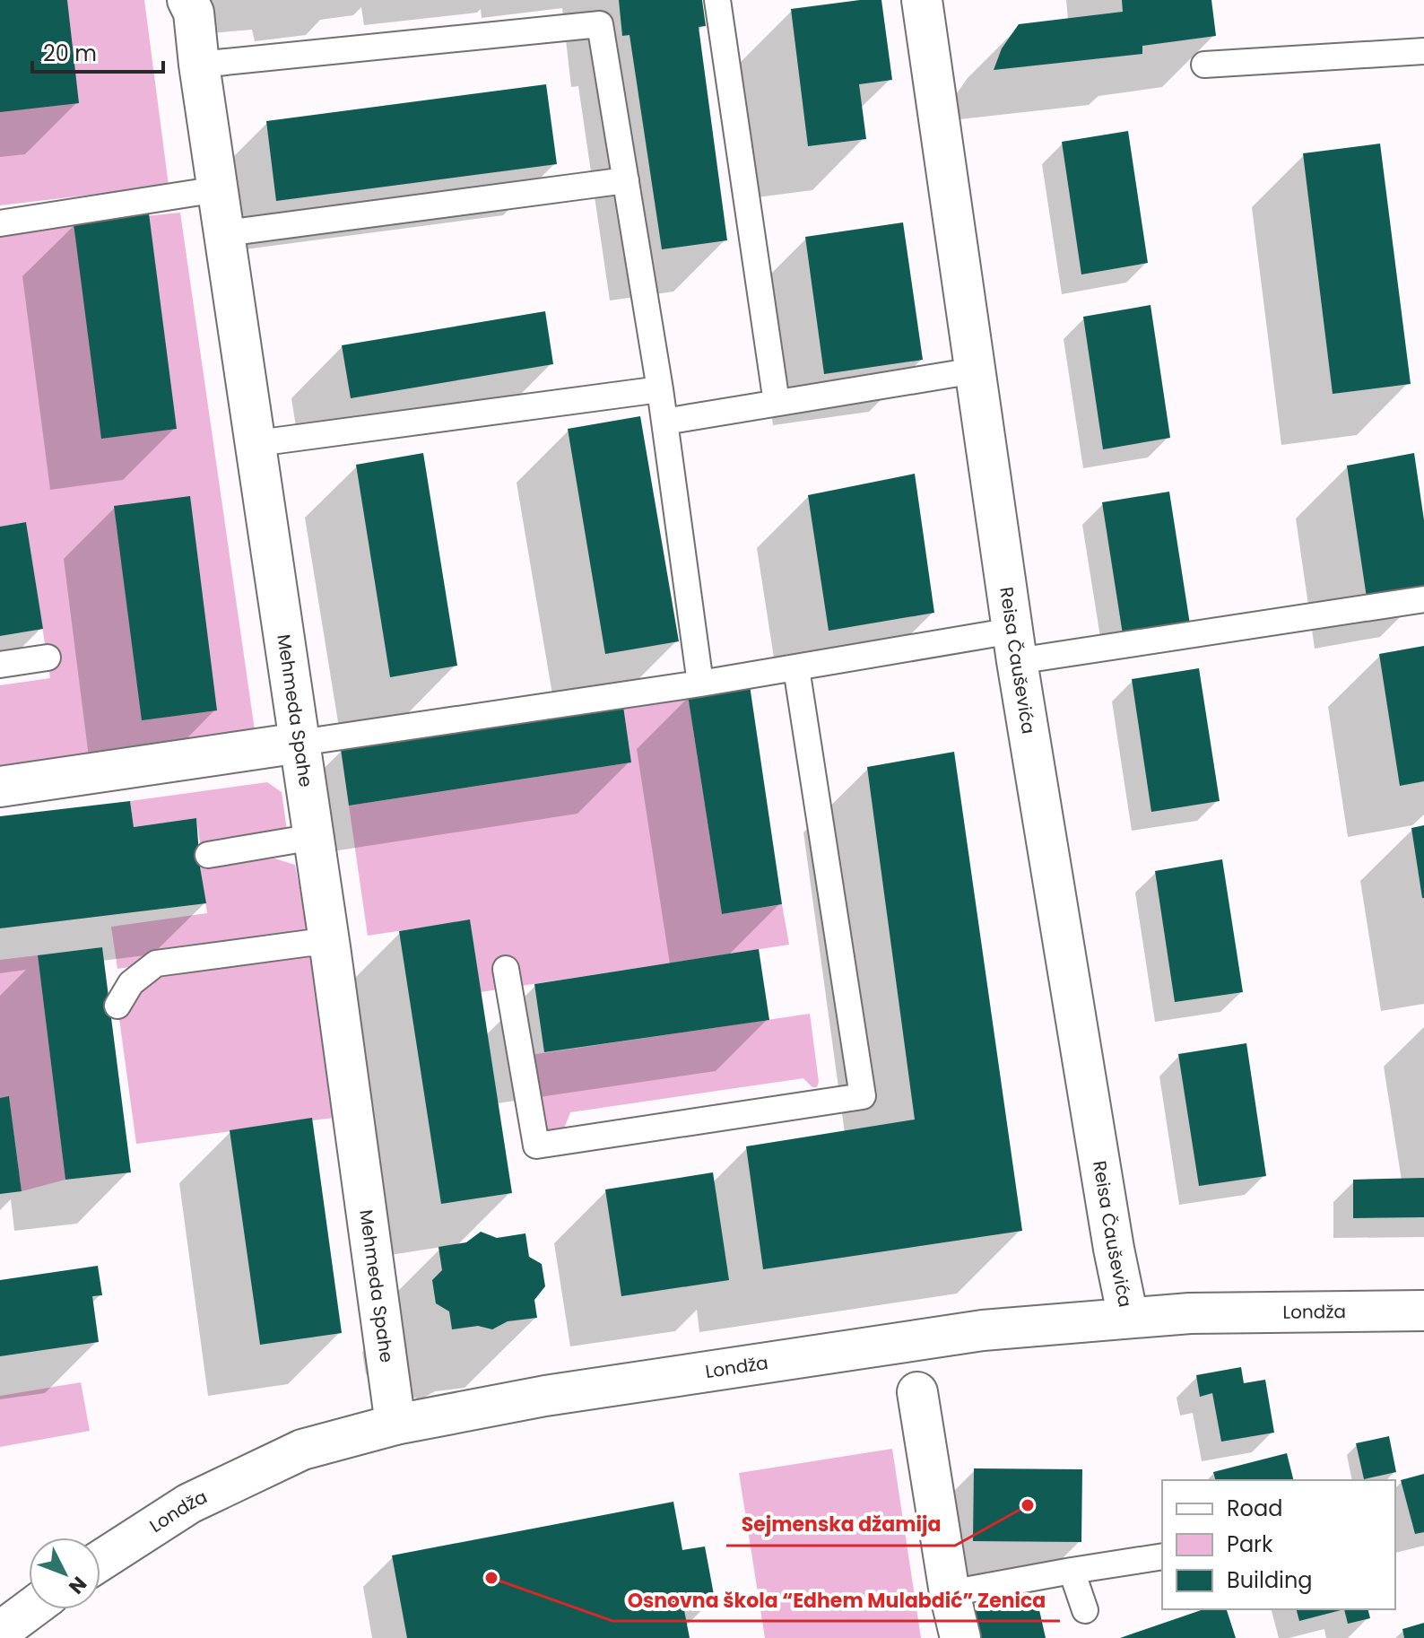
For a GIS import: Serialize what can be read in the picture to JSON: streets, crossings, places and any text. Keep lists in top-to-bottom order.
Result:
{
  "streets": {
    "street": ["Reisa Čauševića", "Mehmeda Spahe", "Londža"]
  },
  "crossings": [
    ["Reisa Čauševića", "Londža"],
    ["Mehmeda Spahe", "Londža"]
  ],
  "places": ["Sejmenska džamija", "Osnovna škola “Edhem Mulabdić” Zenica"],
  "legend": ["Road", "Park", "Building"],
  "scale_bar": "20 m",
  "north": "bottom right"
}
